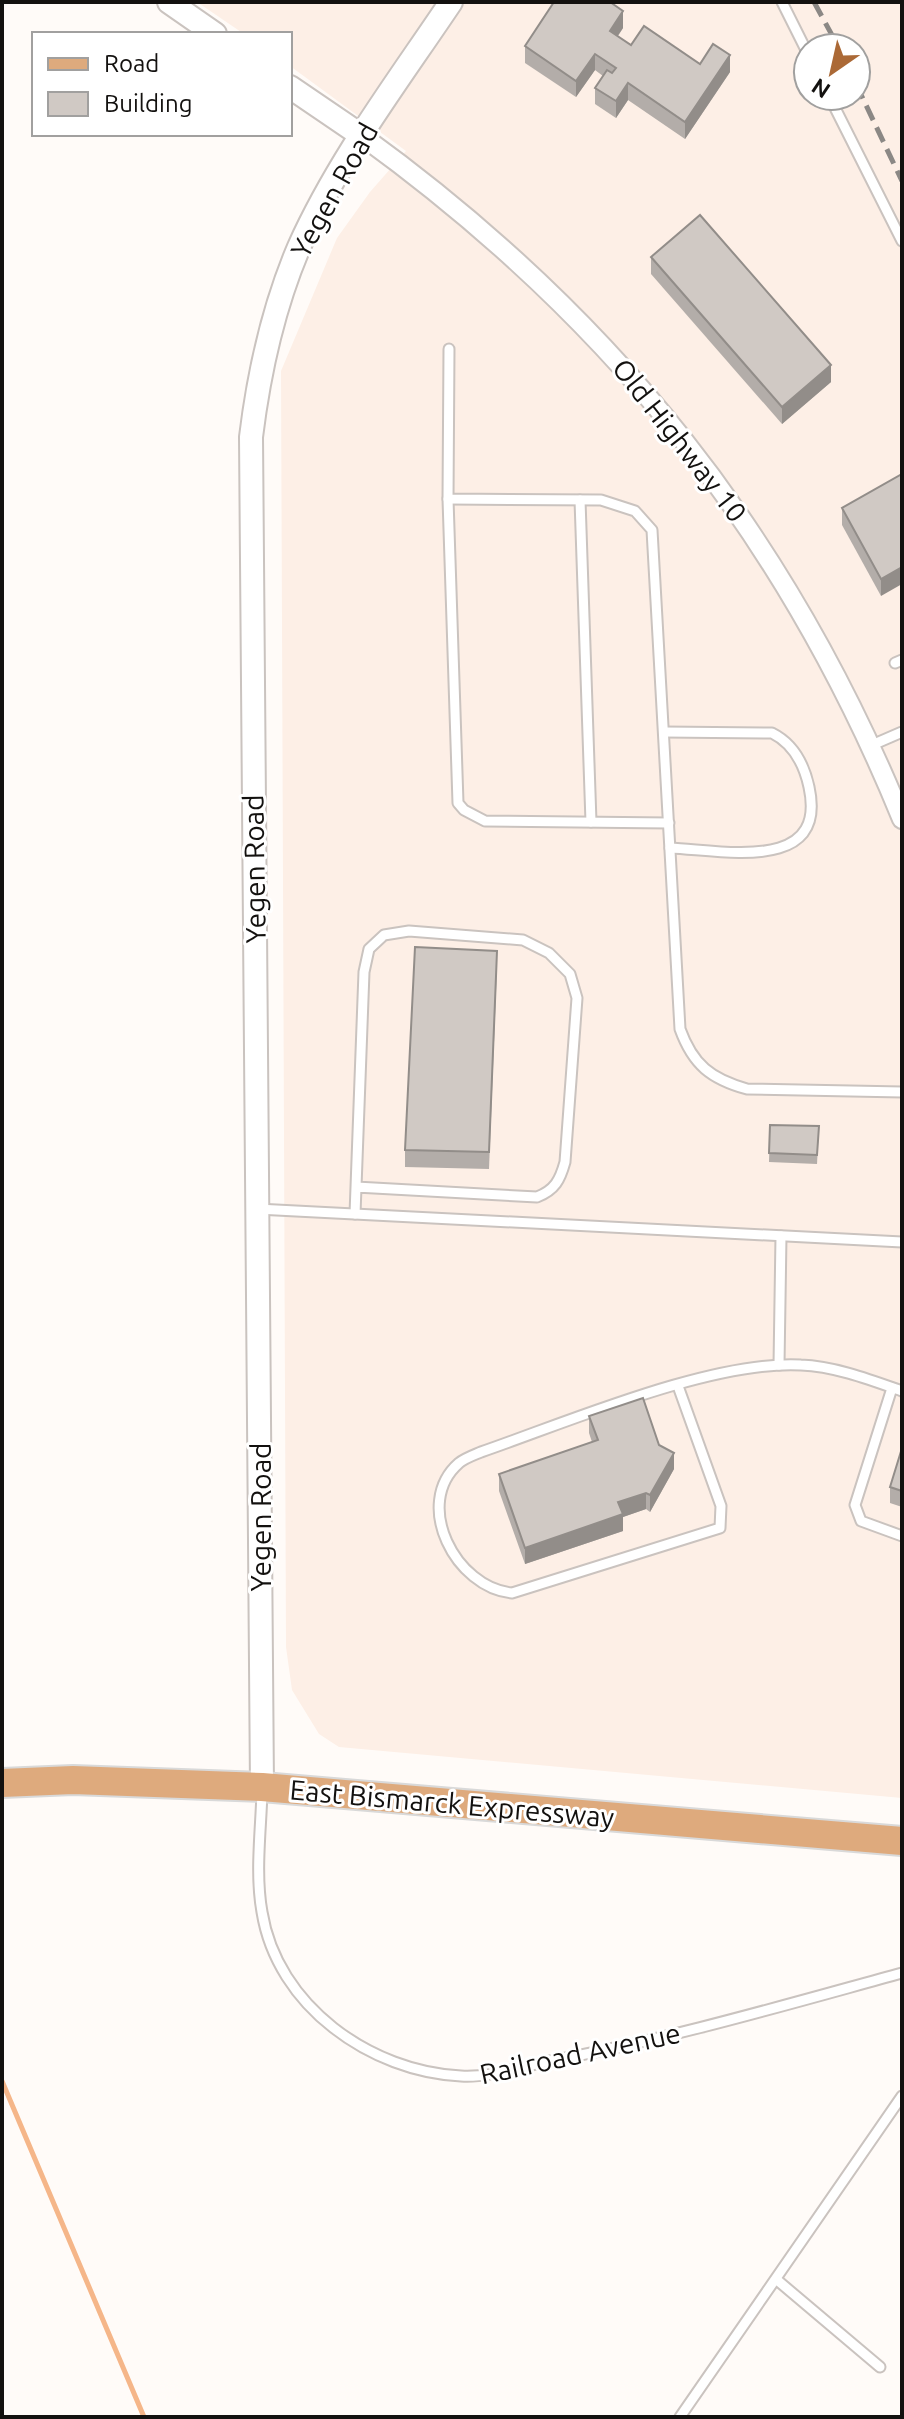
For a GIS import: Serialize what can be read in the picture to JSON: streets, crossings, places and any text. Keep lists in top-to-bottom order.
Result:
{
  "streets": {
    "main road": ["East Bismarck Expressway"],
    "street": ["Yegen Road", "Old Highway 10"],
    "lane": ["Railroad Avenue"]
  },
  "crossings": [
    ["Yegen Road", "Old Highway 10"],
    ["Yegen Road", "East Bismarck Expressway"],
    ["Yegen Road", "Railroad Avenue"],
    ["East Bismarck Expressway", "Railroad Avenue"]
  ],
  "legend": ["Road", "Building"],
  "north": "bottom left"
}
